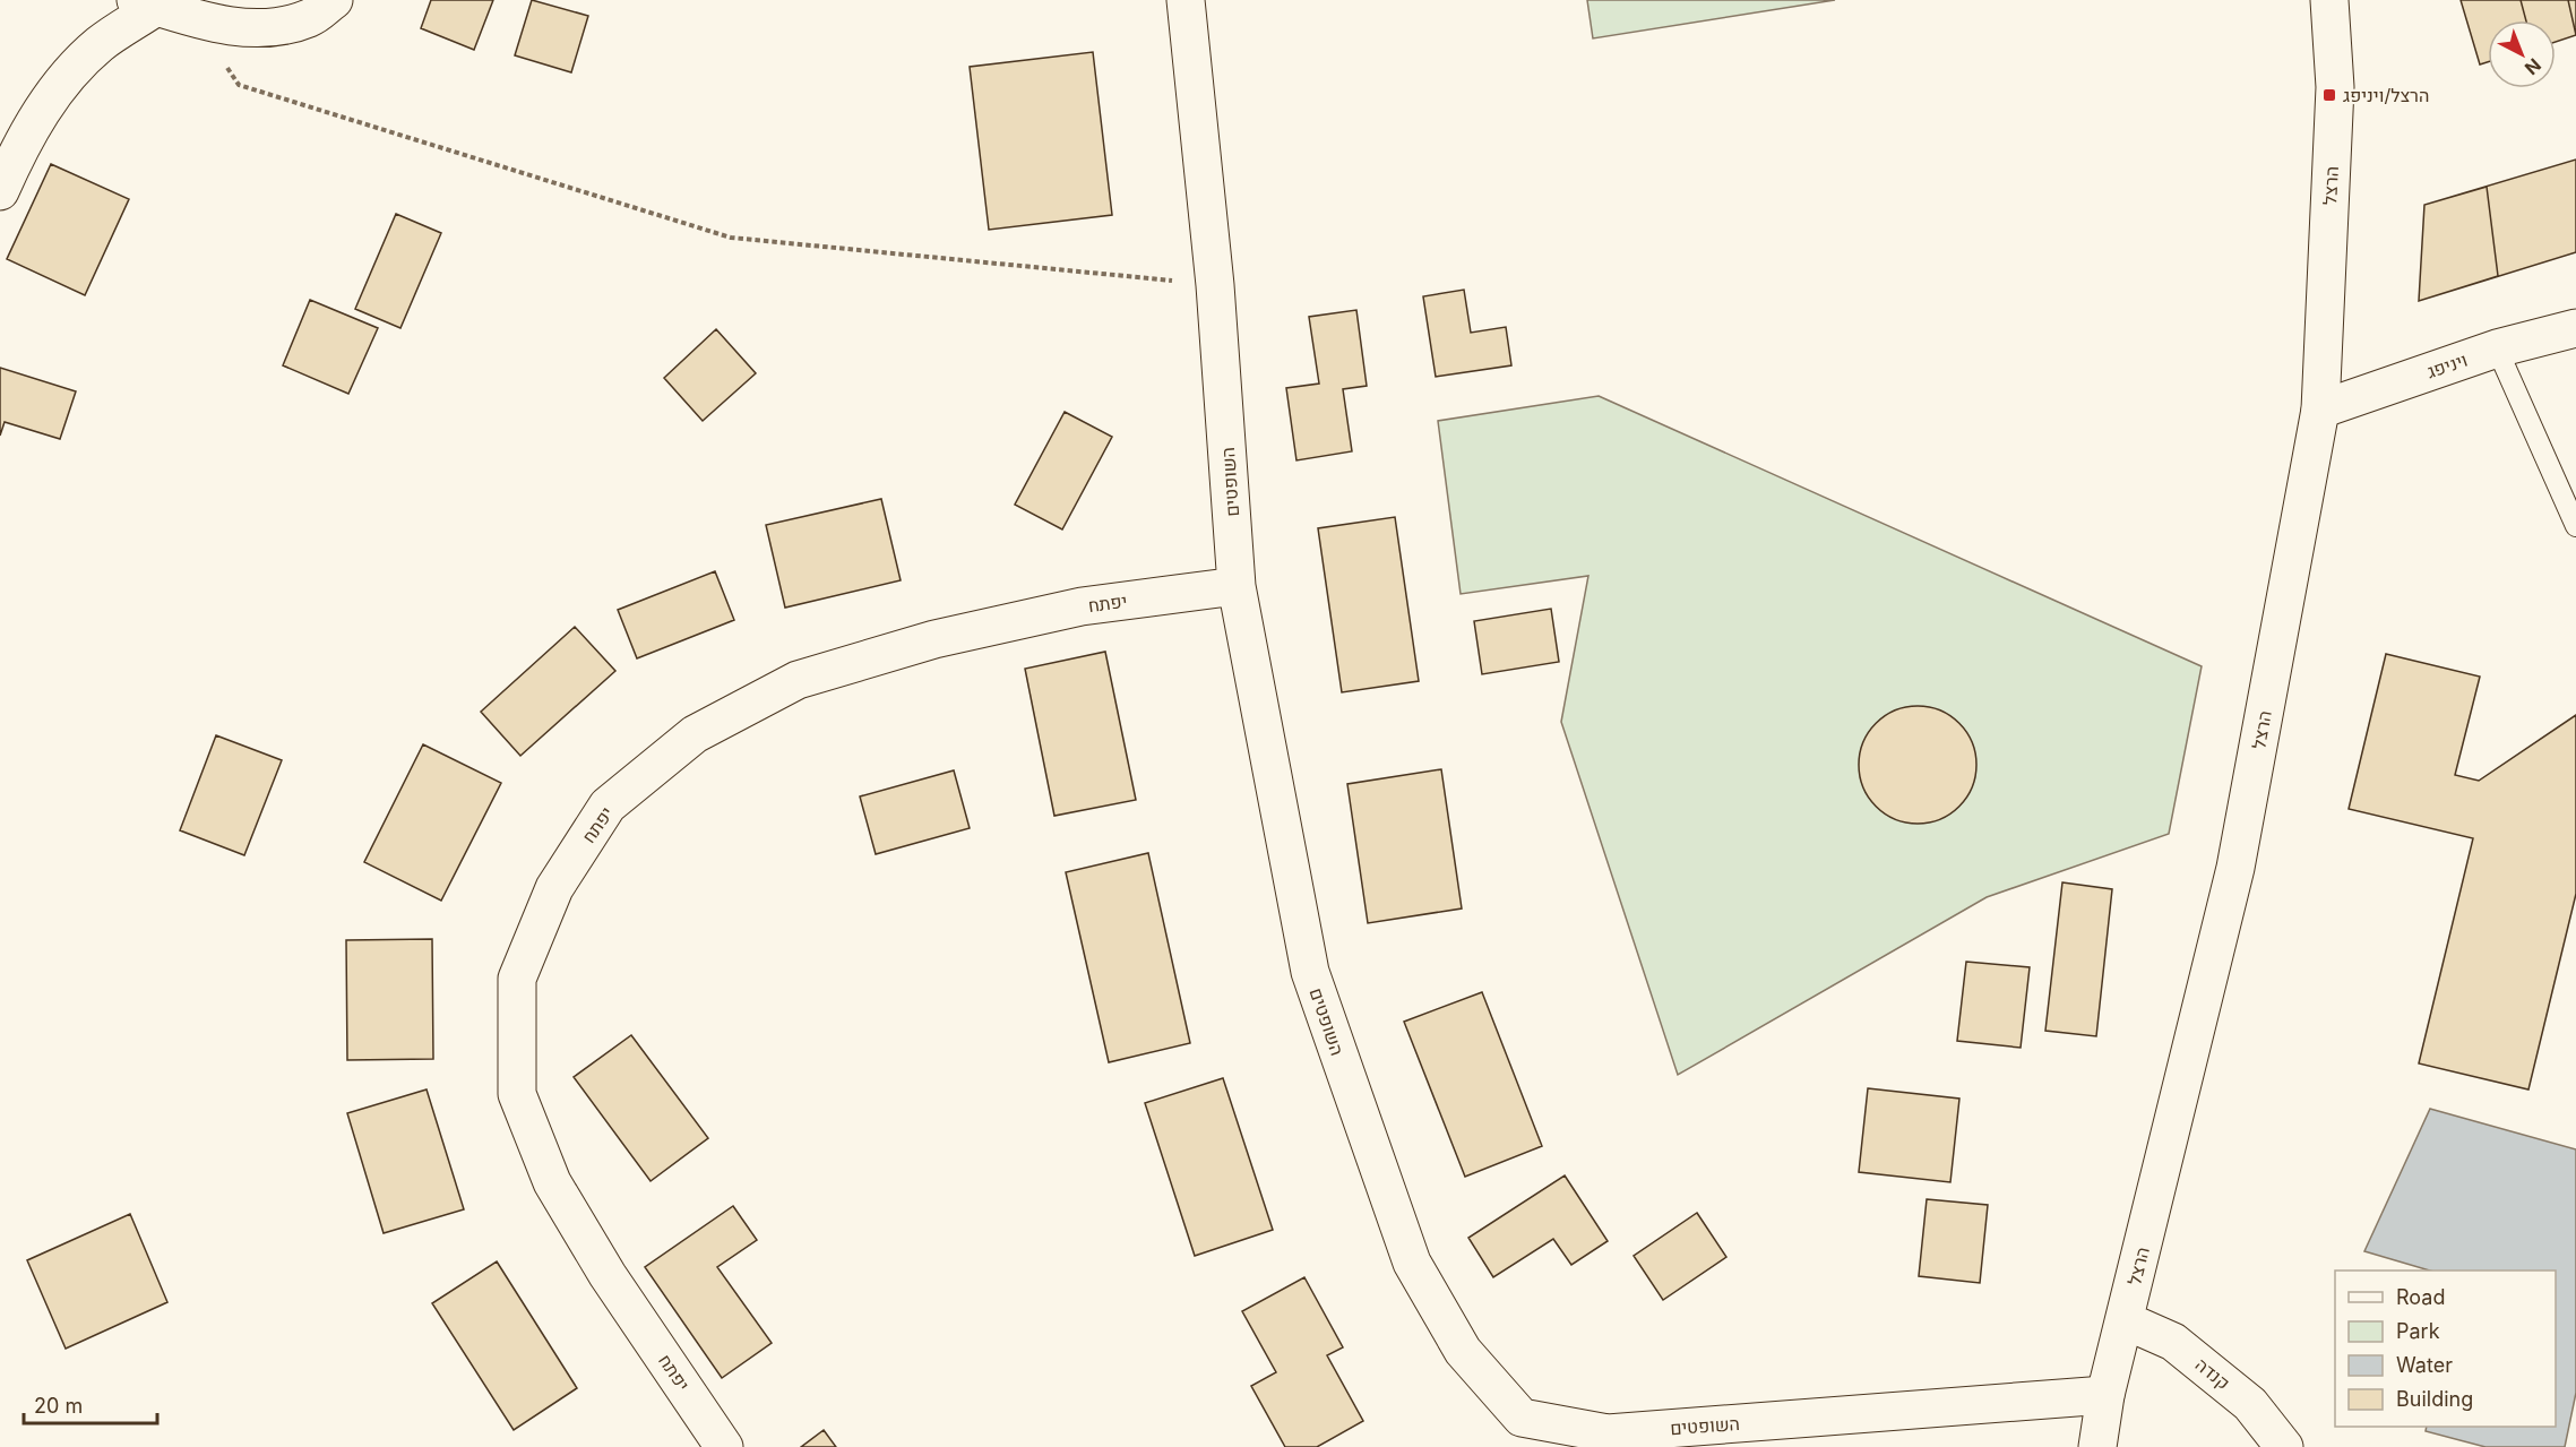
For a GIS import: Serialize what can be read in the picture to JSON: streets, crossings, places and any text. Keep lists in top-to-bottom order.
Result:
{
  "streets": {
    "street": [
      "הרצל",
      "ויניפג",
      "השופטים",
      "יפתח",
      "קנדה"
    ]
  },
  "crossings": [
    ["הרצל", "ויניפג"],
    ["הרצל", "השופטים"],
    ["הרצל", "קנדה"],
    ["השופטים", "יפתח"]
  ],
  "places": {
    "transit": ["הרצל/ויניפג"]
  },
  "legend": [
    "Road",
    "Park",
    "Water",
    "Building"
  ],
  "scale_bar": "20 m",
  "north": "bottom right"
}
